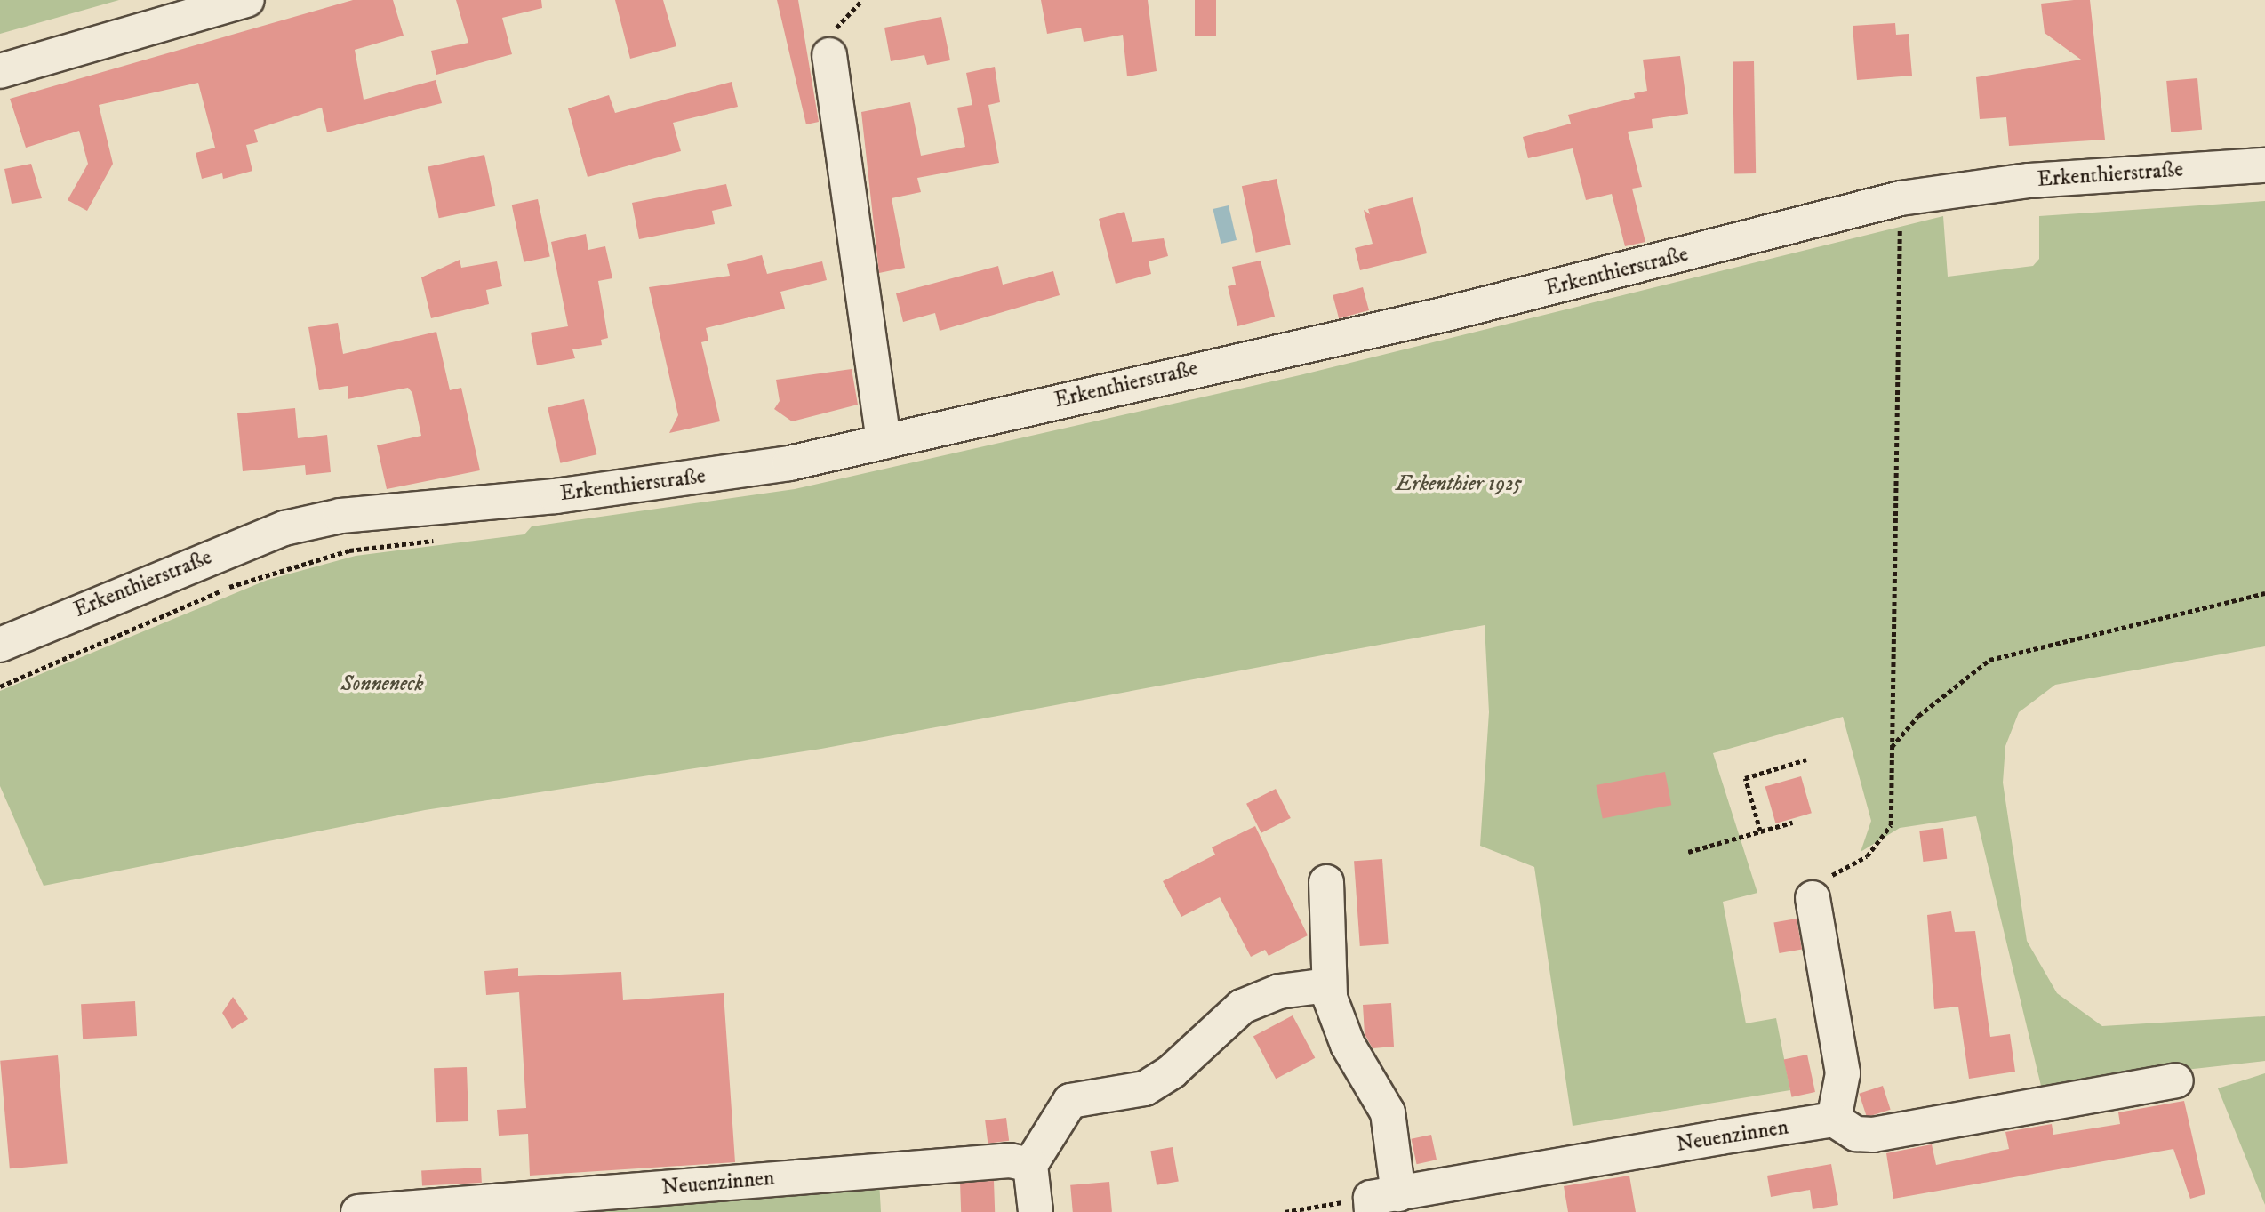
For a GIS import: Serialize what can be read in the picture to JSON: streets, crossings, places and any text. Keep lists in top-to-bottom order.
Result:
{
  "streets": {
    "street": ["Erkenthierstraße", "Neuenzinnen"]
  },
  "parks": ["Erkenthier 1925", "Sonneneck"]
}
